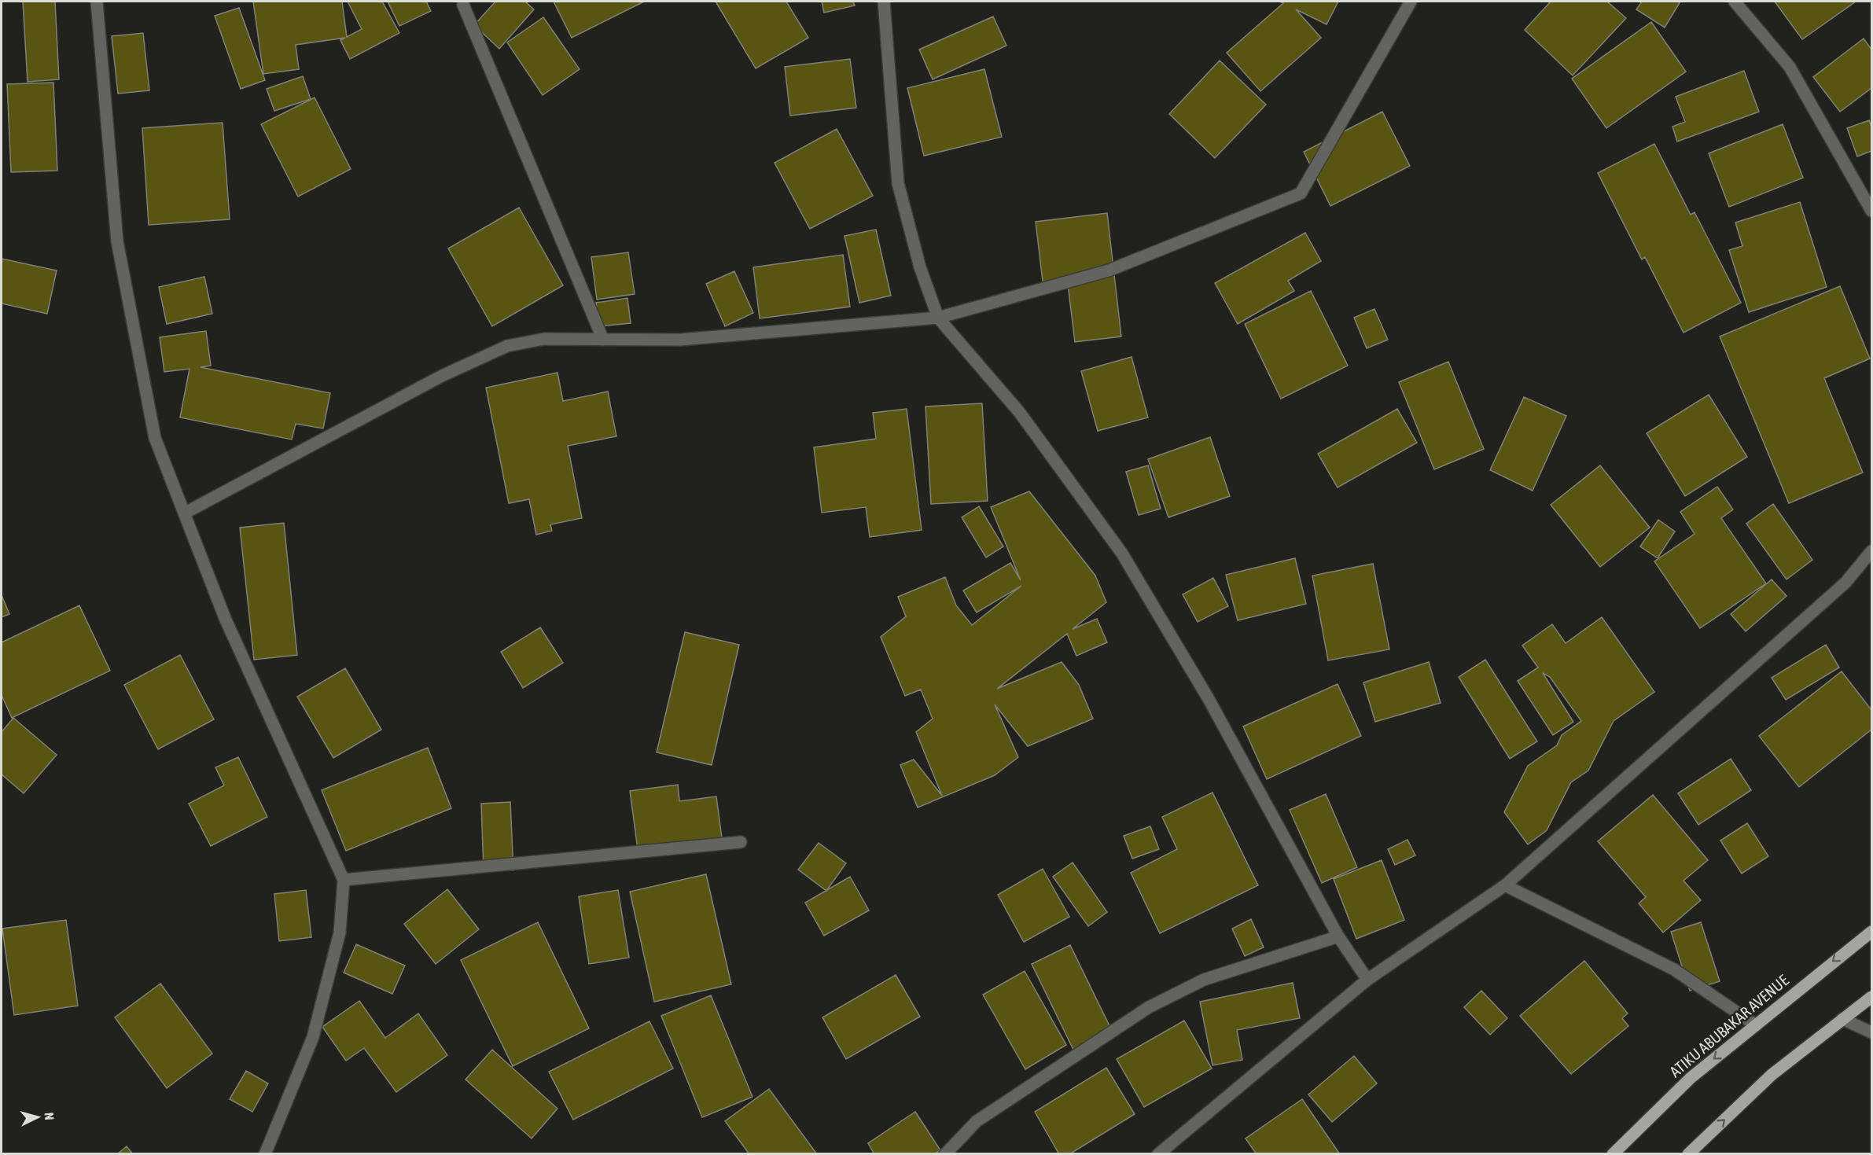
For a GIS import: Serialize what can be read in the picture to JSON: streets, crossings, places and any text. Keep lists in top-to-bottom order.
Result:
{
  "streets": {
    "main road": ["ATIKU ABUBAKAR AVENUE"]
  },
  "north": "right"
}
